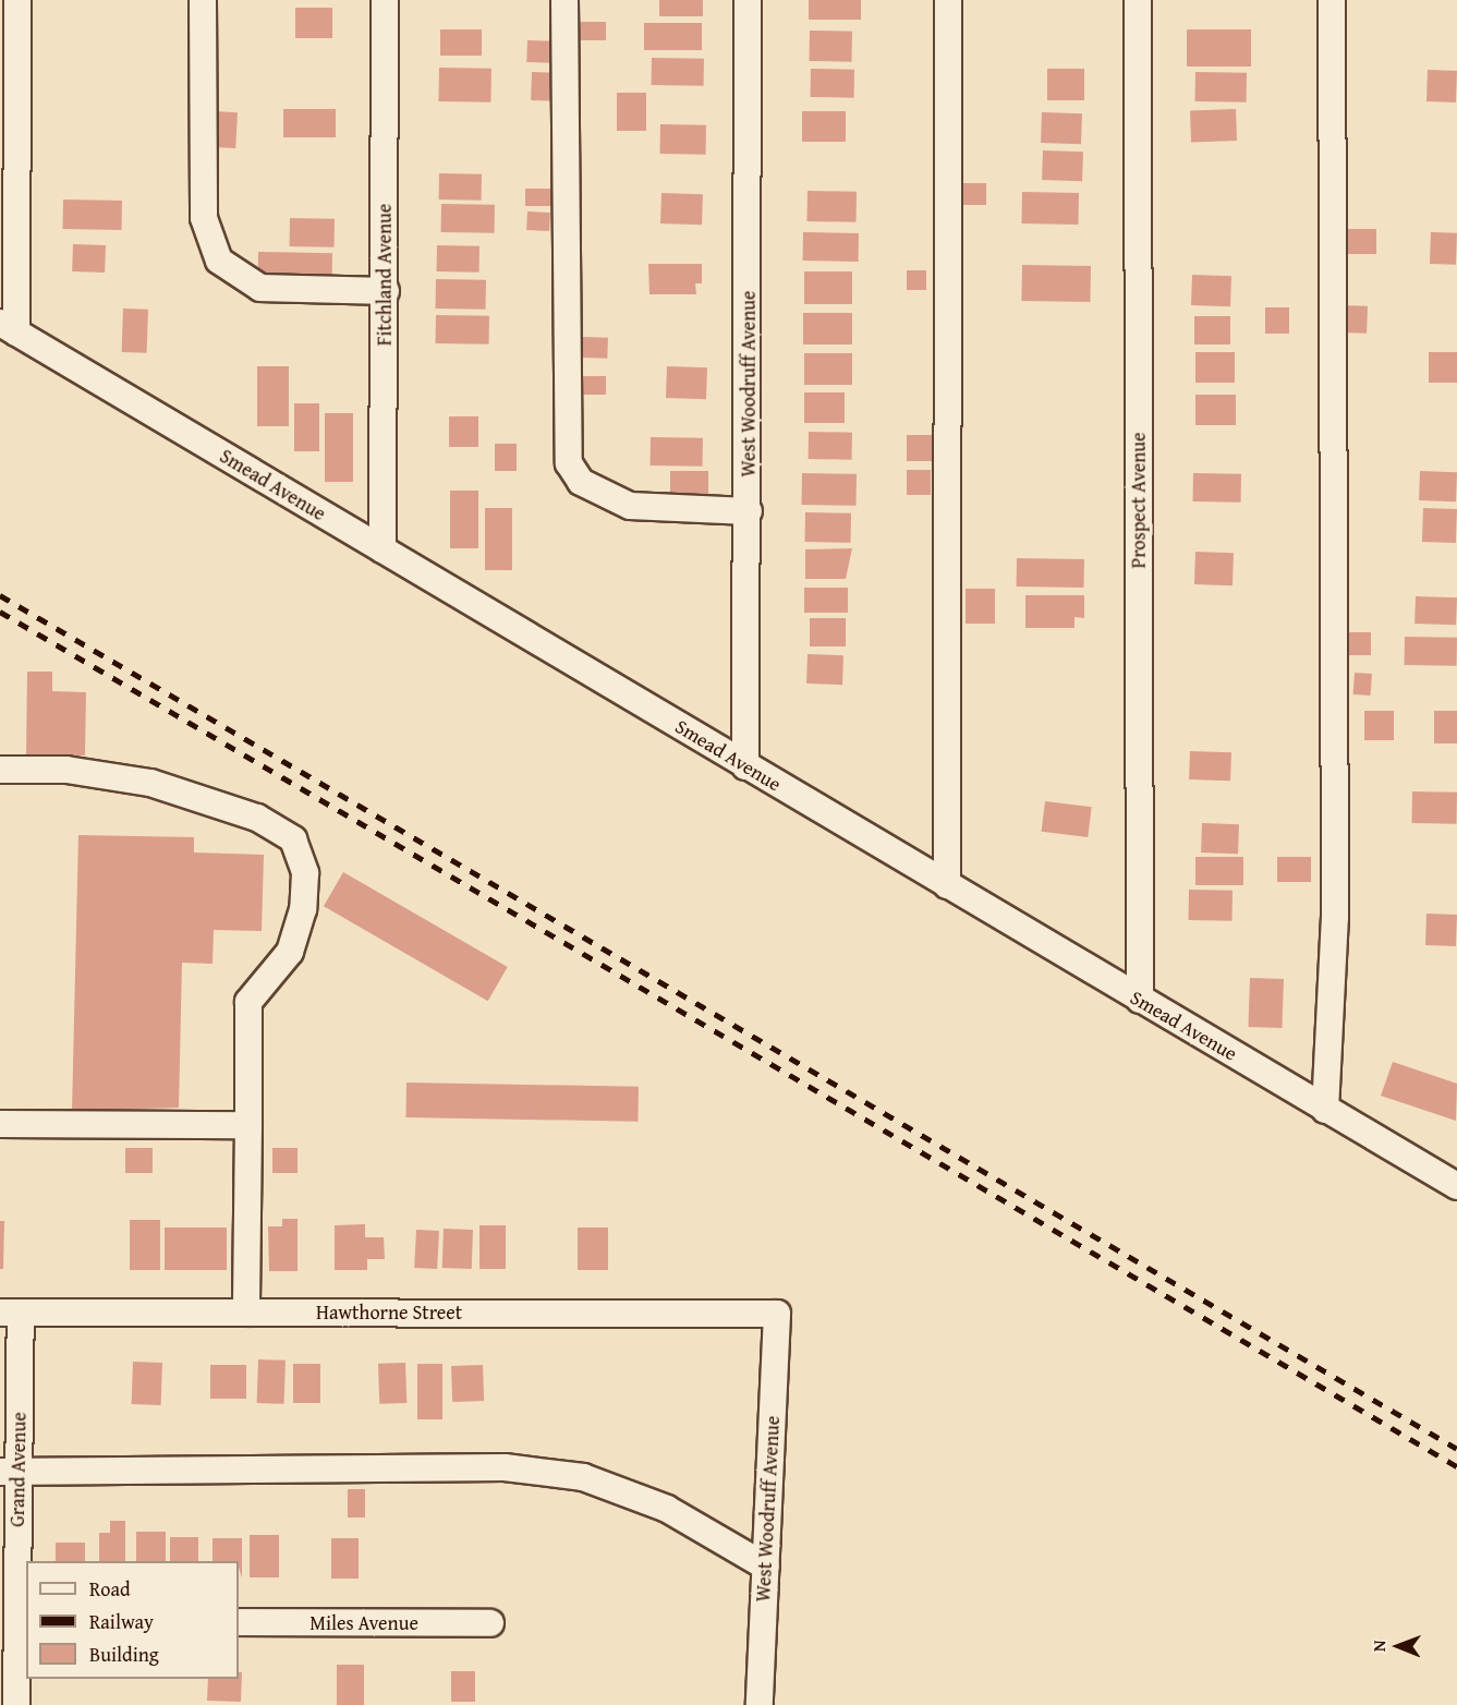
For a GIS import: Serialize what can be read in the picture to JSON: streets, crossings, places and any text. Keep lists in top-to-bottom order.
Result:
{
  "streets": {
    "street": [
      "Fitchland Avenue",
      "West Woodruff Avenue",
      "Smead Avenue",
      "Prospect Avenue",
      "Hawthorne Street",
      "Grand Avenue",
      "Miles Avenue"
    ]
  },
  "crossings": [
    ["Fitchland Avenue", "Smead Avenue"],
    ["West Woodruff Avenue", "Smead Avenue"],
    ["West Woodruff Avenue", "Hawthorne Street"],
    ["Smead Avenue", "Prospect Avenue"],
    ["Hawthorne Street", "Grand Avenue"]
  ],
  "legend": ["Road", "Railway", "Building"],
  "north": "left"
}
